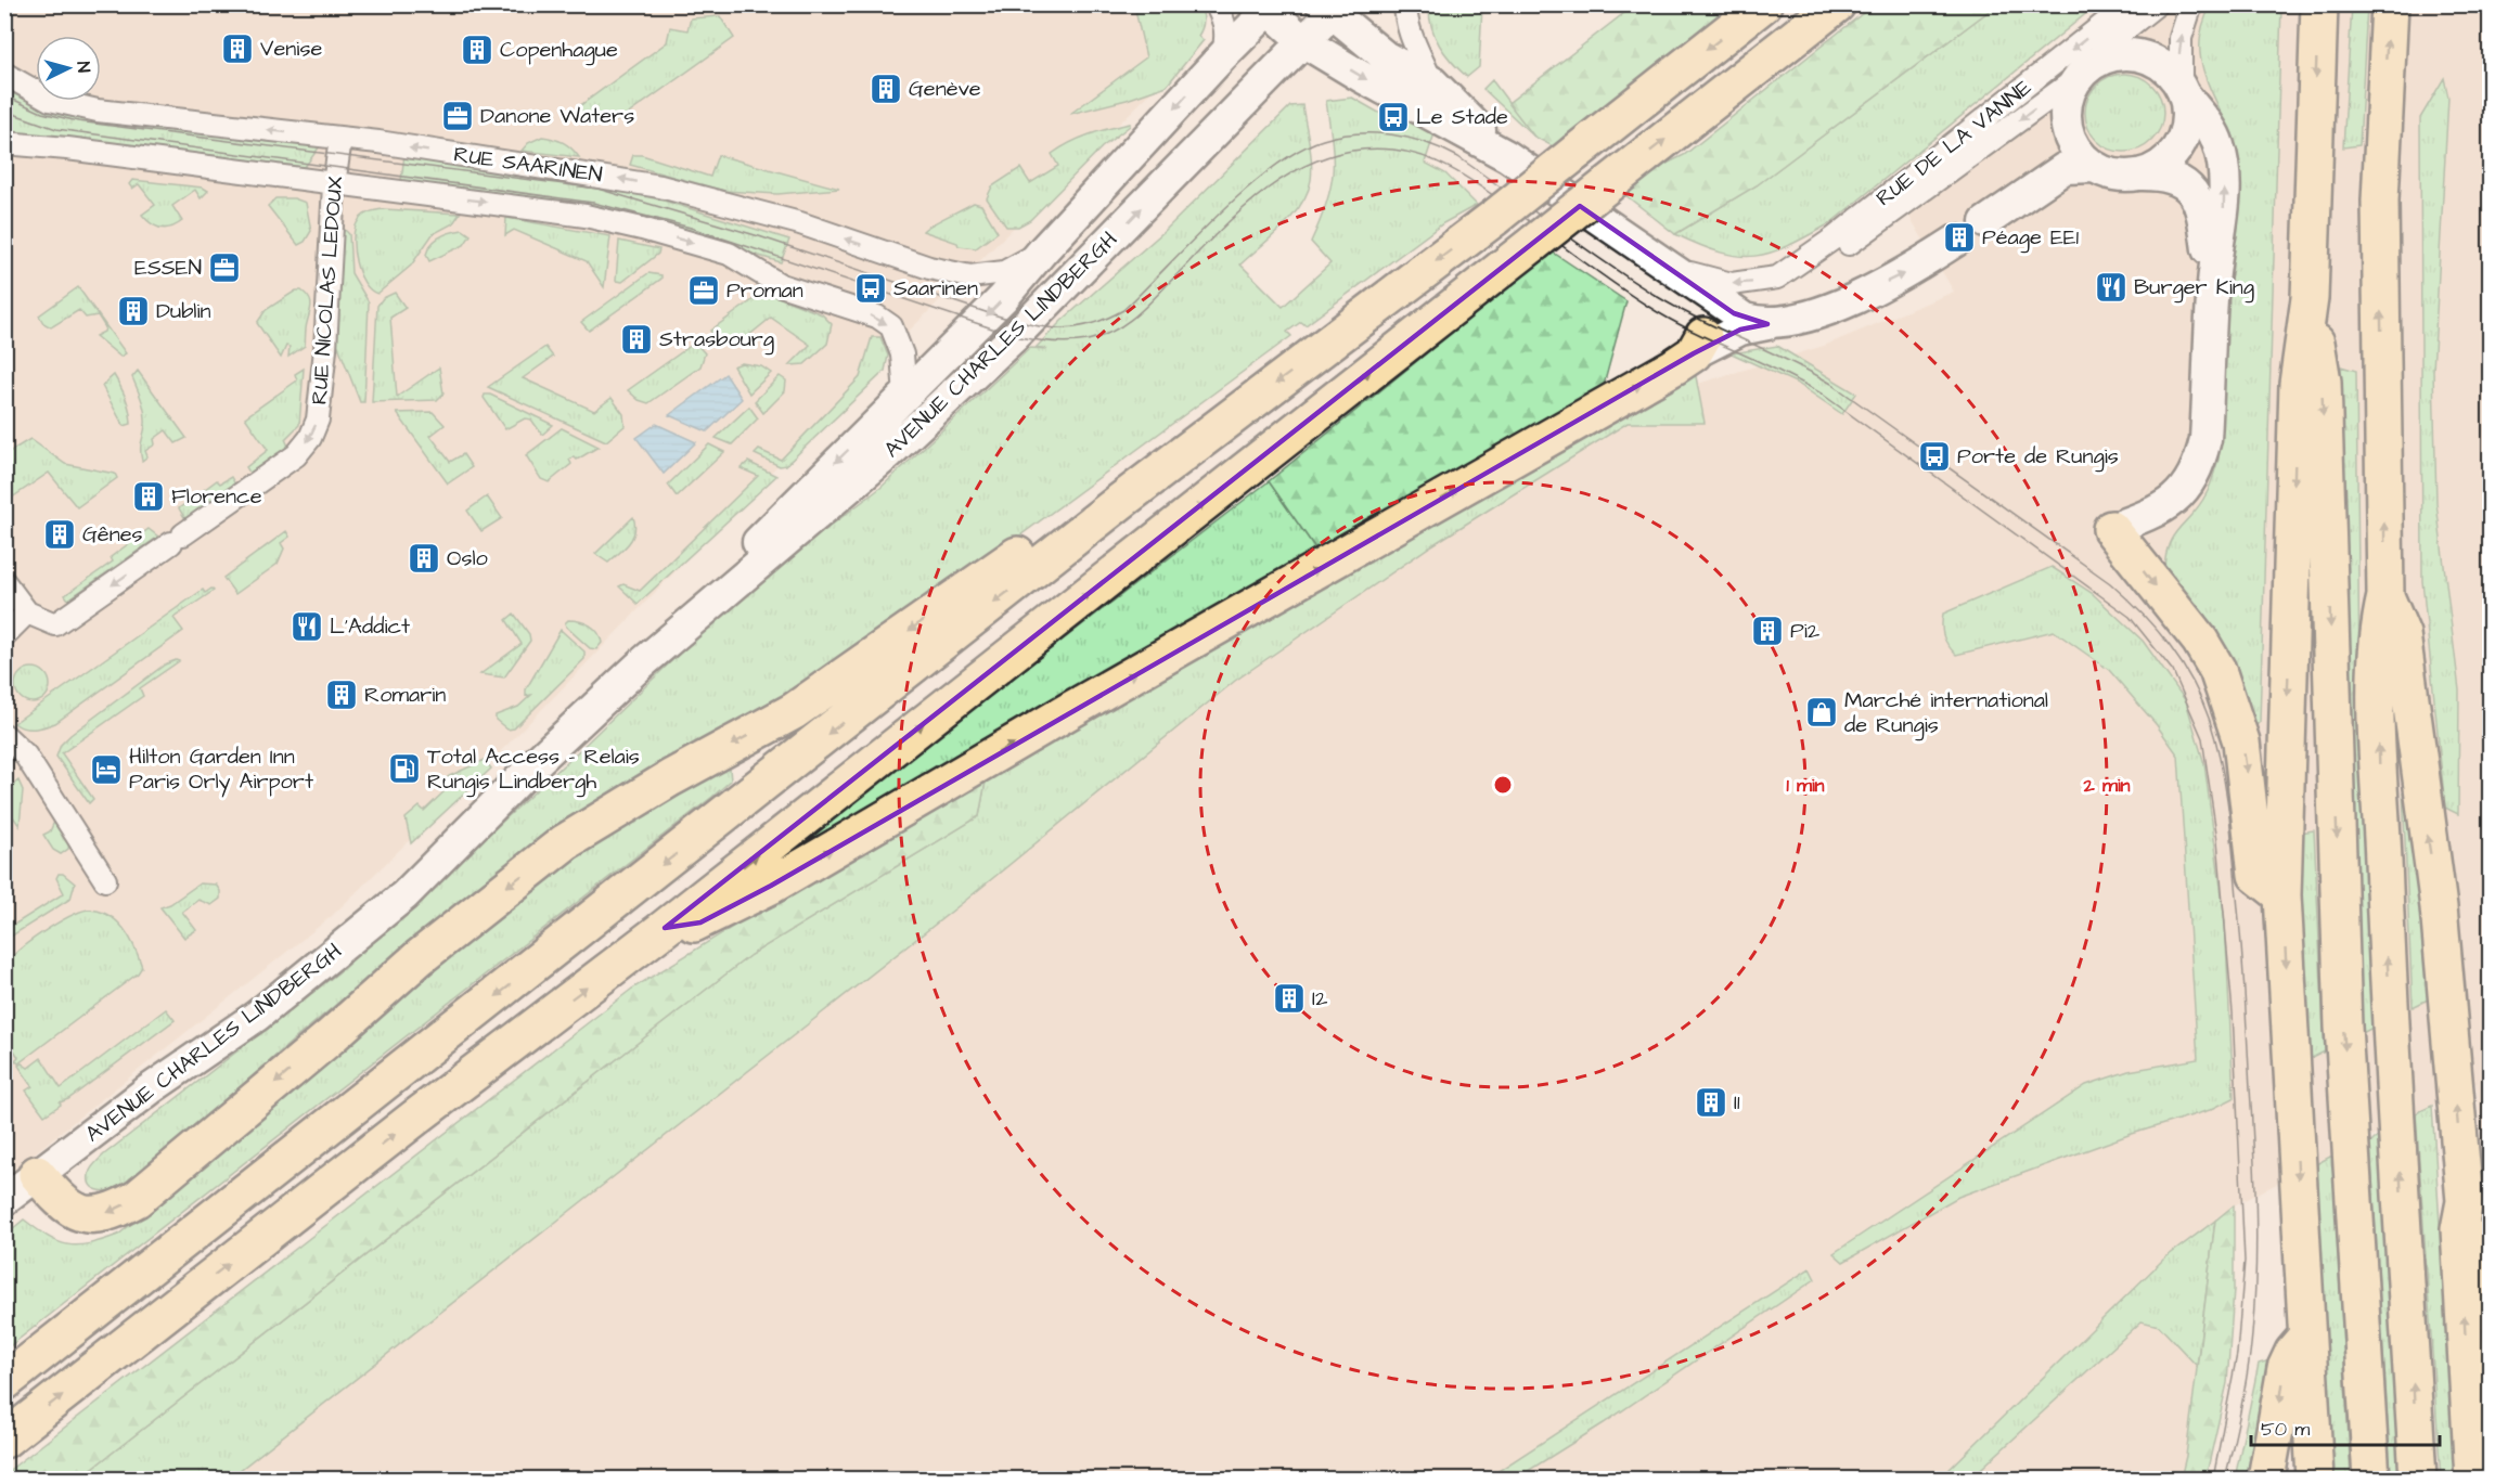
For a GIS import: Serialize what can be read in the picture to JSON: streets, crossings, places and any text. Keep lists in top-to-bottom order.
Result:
{
  "streets": {
    "main road": ["AVENUE CHARLES LINDBERGH"],
    "street": ["RUE DE LA VANNE", "RUE SAARINEN", "RUE NICOLAS LEDOUX"]
  },
  "crossings": [
    ["RUE SAARINEN", "RUE NICOLAS LEDOUX"],
    ["RUE SAARINEN", "AVENUE CHARLES LINDBERGH"]
  ],
  "one_way": ["RUE DE LA VANNE", "RUE NICOLAS LEDOUX"],
  "places": {
    "building": [
      "Venise",
      "Copenhague",
      "Genève",
      "Péage EE1",
      "Dublin",
      "Strasbourg",
      "Florence",
      "Gênes",
      "Oslo",
      "Pi2",
      "Romarin",
      "I2",
      "I1"
    ],
    "office": ["Danone Waters", "ESSEN", "Proman"],
    "bus stop": ["Le Stade", "Saarinen", "Porte de Rungis"],
    "restaurant": ["Burger King", "L'Addict"],
    "shop": ["Marché international de Rungis"],
    "fuel station": ["Total Access - Relais Rungis Lindbergh"],
    "hotel": ["Hilton Garden Inn Paris Orly Airport"]
  },
  "scale_bar": "50 m",
  "north": "right",
  "rings": ["1 min", "2 min"]
}
